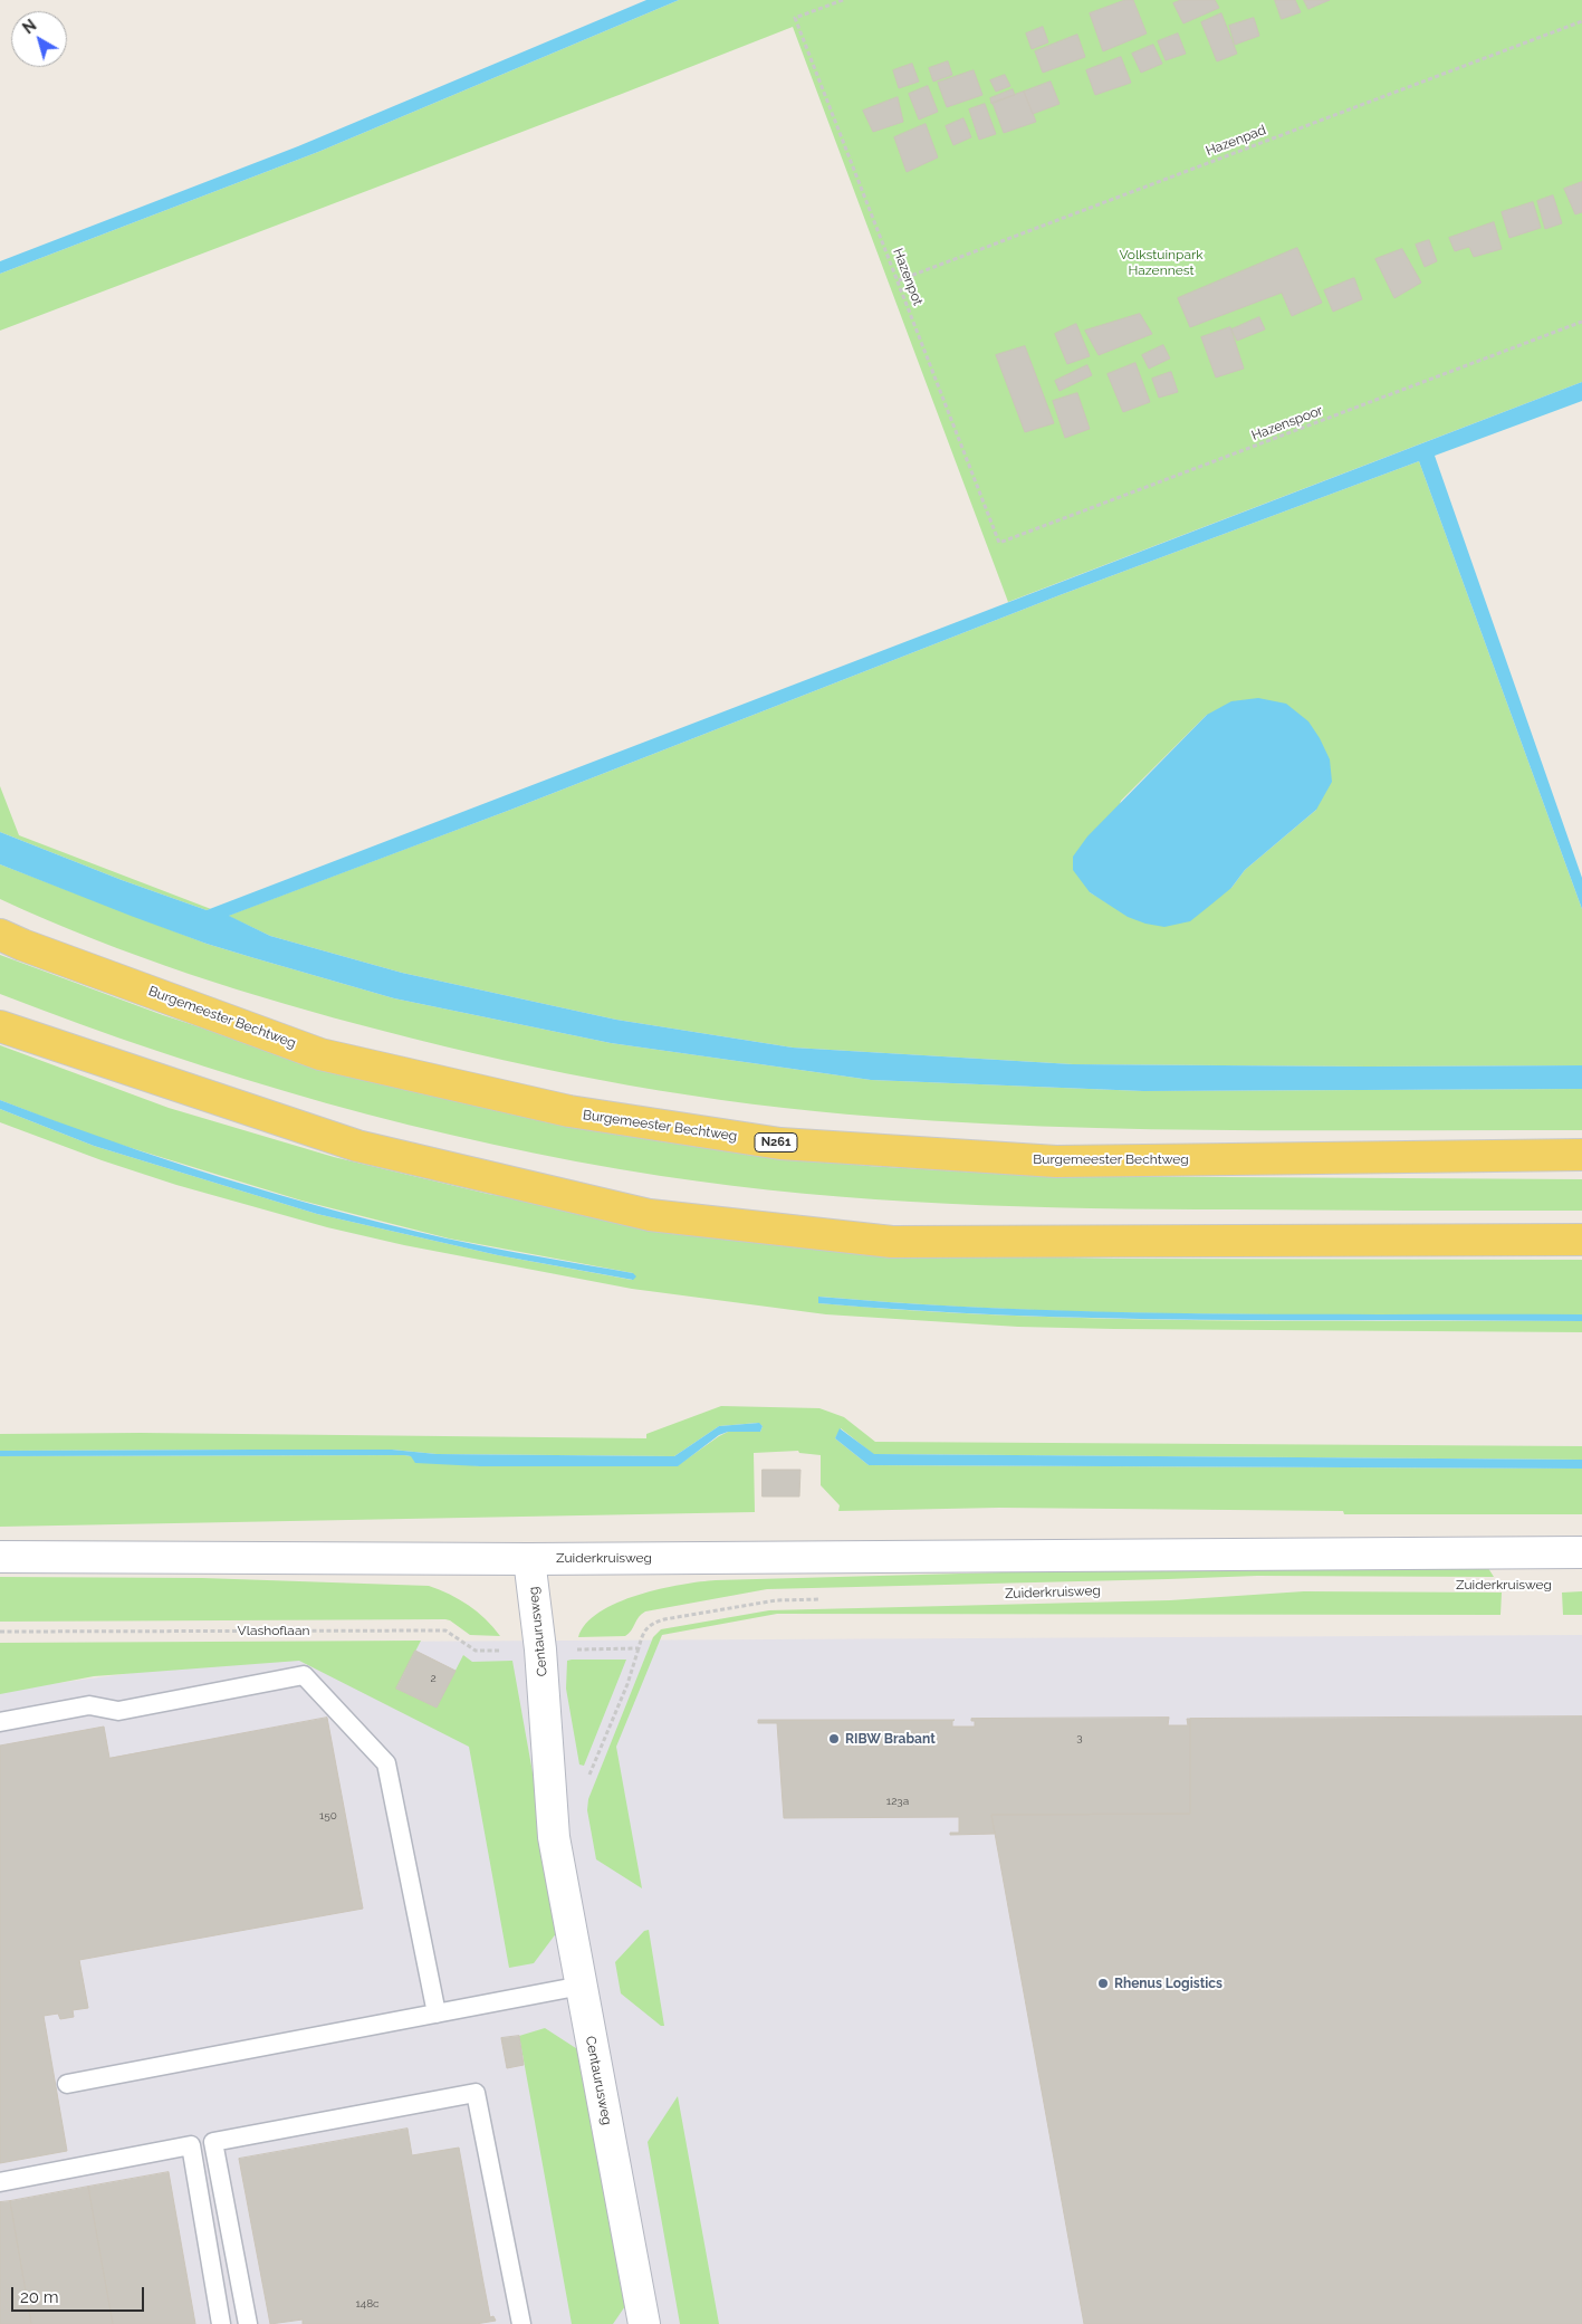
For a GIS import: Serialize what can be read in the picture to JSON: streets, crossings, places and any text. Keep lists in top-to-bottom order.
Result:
{
  "streets": {
    "main road": ["Burgemeester Bechtweg", "N261"],
    "street": ["Zuiderkruisweg", "Centaurusweg"],
    "path": [
      "Hazenpad",
      "Hazenpot",
      "Hazenspoor",
      "Vlashoflaan"
    ]
  },
  "crossings": [
    ["Hazenpad", "Hazenpot"],
    ["Hazenpot", "Hazenspoor"],
    ["Zuiderkruisweg", "Centaurusweg"],
    ["Vlashoflaan", "Centaurusweg"]
  ],
  "parks": ["Volkstuinpark Hazennest"],
  "places": ["RIBW Brabant", "Rhenus Logistics"],
  "house_numbers": [
    "2",
    "3",
    "123a",
    "150",
    "148c"
  ],
  "scale_bar": "20 m",
  "north": "top left"
}
